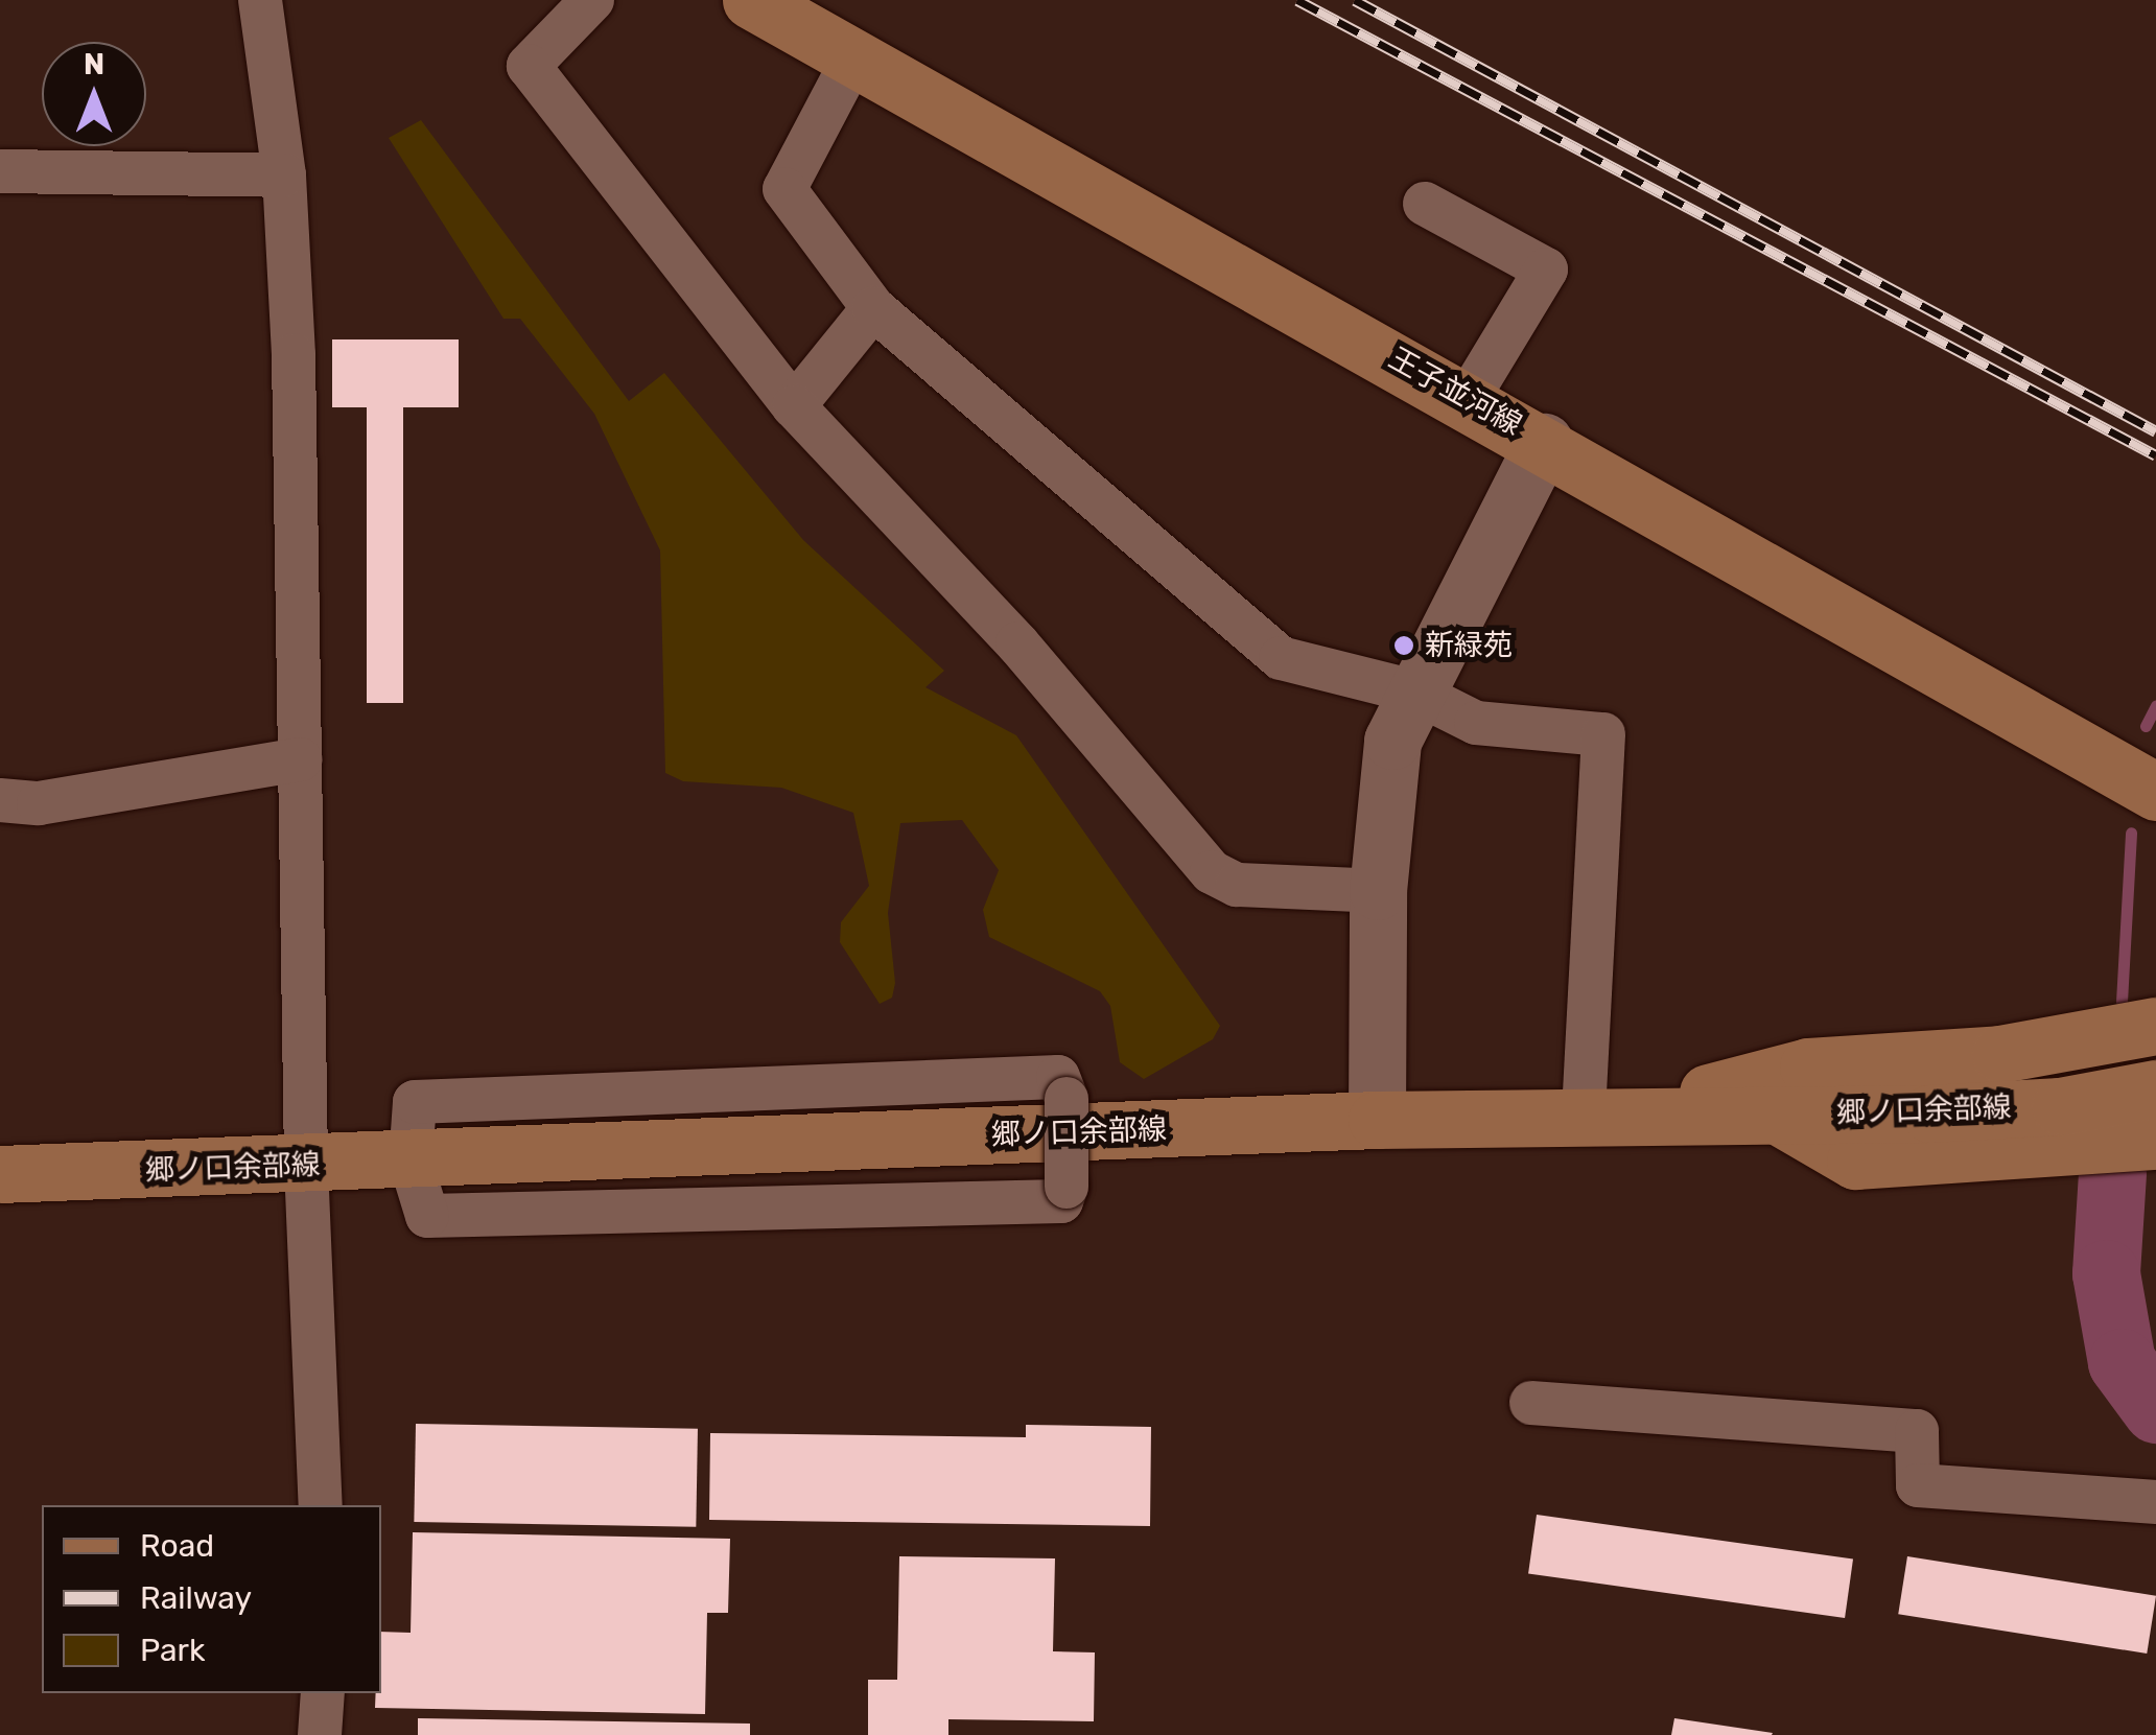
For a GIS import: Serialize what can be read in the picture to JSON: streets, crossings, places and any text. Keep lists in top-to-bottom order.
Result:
{
  "streets": {
    "main road": ["王子並河線", "郷ノ口余部線"]
  },
  "places": ["新緑苑"],
  "legend": ["Road", "Railway", "Park"],
  "north": "top"
}
